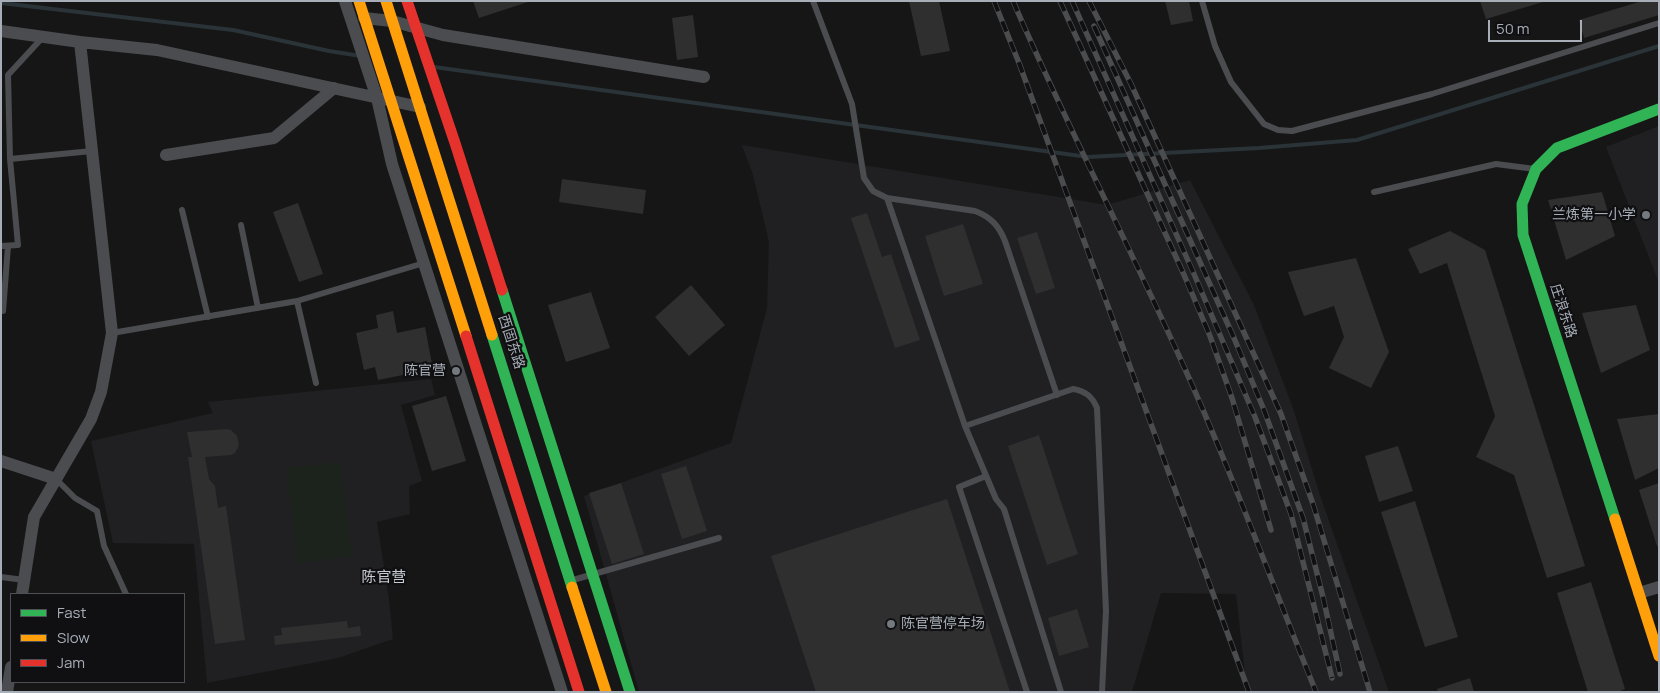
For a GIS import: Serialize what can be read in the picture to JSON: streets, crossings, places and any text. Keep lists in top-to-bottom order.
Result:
{
  "streets": {
    "main road": ["庄浪东路", "西固东路"]
  },
  "districts": ["陈官营"],
  "places": ["兰炼第一小学", "陈官营", "陈官营停车场"],
  "legend": ["Fast", "Slow", "Jam"],
  "scale_bar": "50 m"
}
